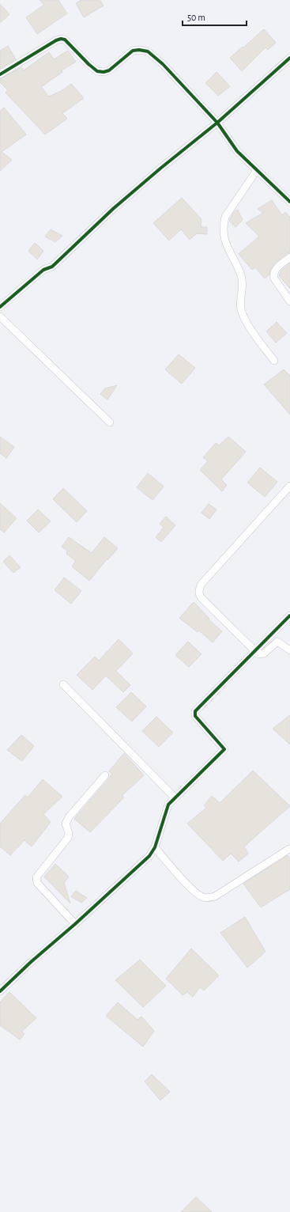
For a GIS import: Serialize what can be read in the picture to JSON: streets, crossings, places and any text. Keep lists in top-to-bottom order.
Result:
{
  "scale_bar": "50 m"
}
